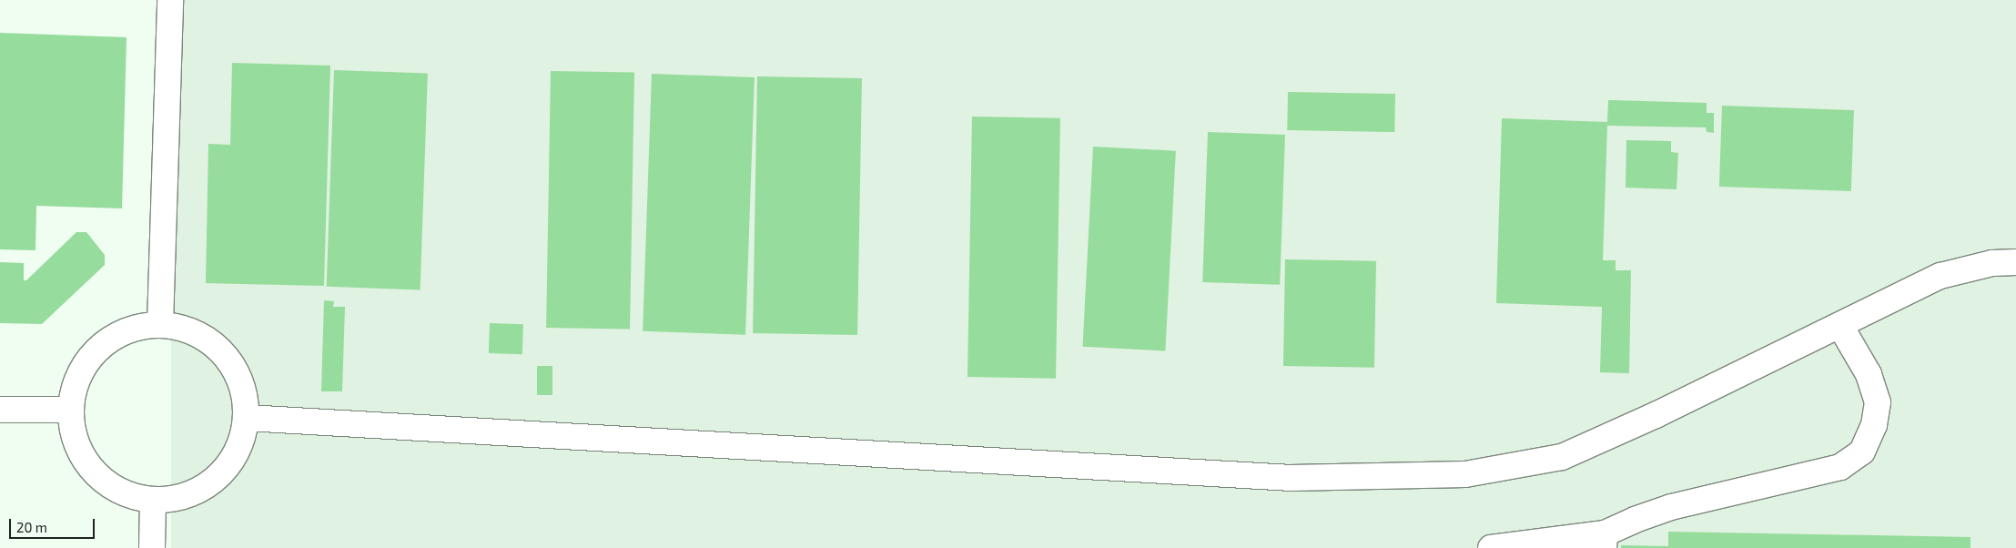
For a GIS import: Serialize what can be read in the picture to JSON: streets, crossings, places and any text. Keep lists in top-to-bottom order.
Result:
{
  "scale_bar": "20 m"
}
